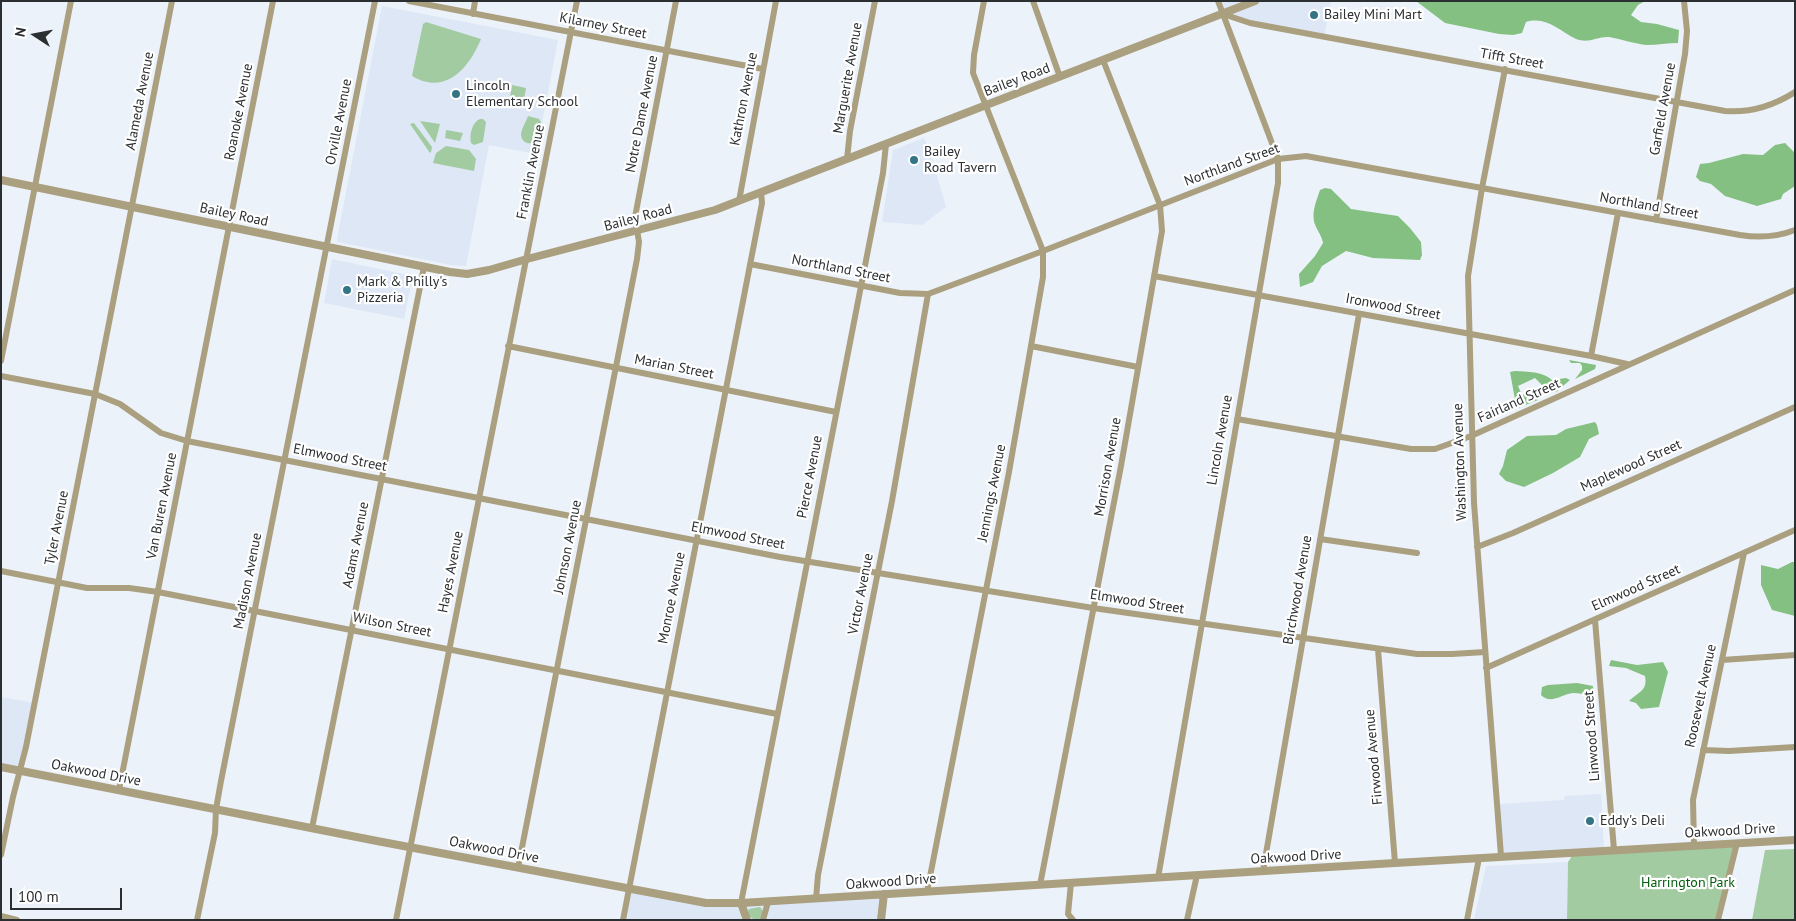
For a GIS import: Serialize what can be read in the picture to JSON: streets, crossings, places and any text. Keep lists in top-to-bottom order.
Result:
{
  "streets": {
    "street": [
      "Kilarney Street",
      "Tifft Street",
      "Marguerite Avenue",
      "Bailey Road",
      "Kathron Avenue",
      "Alameda Avenue",
      "Garfield Avenue",
      "Roanoke Avenue",
      "Notre Dame Avenue",
      "Orville Avenue",
      "Northland Street",
      "Franklin Avenue",
      "Ironwood Street",
      "Marian Street",
      "Fairland Street",
      "Lincoln Avenue",
      "Elmwood Street",
      "Washington Avenue",
      "Maplewood Street",
      "Morrison Avenue",
      "Pierce Avenue",
      "Jennings Avenue",
      "Van Buren Avenue",
      "Tyler Avenue",
      "Adams Avenue",
      "Johnson Avenue",
      "Hayes Avenue",
      "Madison Avenue",
      "Birchwood Avenue",
      "Victor Avenue",
      "Monroe Avenue",
      "Wilson Street",
      "Roosevelt Avenue",
      "Linwood Street",
      "Firwood Avenue",
      "Oakwood Drive"
    ]
  },
  "crossings": [
    ["Kilarney Street", "Kathron Avenue"],
    ["Kilarney Street", "Notre Dame Avenue"],
    ["Kilarney Street", "Franklin Avenue"],
    ["Tifft Street", "Bailey Road"],
    ["Tifft Street", "Garfield Avenue"],
    ["Tifft Street", "Lincoln Avenue"],
    ["Tifft Street", "Washington Avenue"],
    ["Marguerite Avenue", "Bailey Road"],
    ["Bailey Road", "Kathron Avenue"],
    ["Bailey Road", "Alameda Avenue"],
    ["Bailey Road", "Roanoke Avenue"],
    ["Bailey Road", "Notre Dame Avenue"],
    ["Bailey Road", "Orville Avenue"],
    ["Bailey Road", "Franklin Avenue"],
    ["Bailey Road", "Lincoln Avenue"],
    ["Bailey Road", "Morrison Avenue"],
    ["Bailey Road", "Pierce Avenue"],
    ["Bailey Road", "Jennings Avenue"],
    ["Bailey Road", "Van Buren Avenue"],
    ["Bailey Road", "Tyler Avenue"],
    ["Bailey Road", "Adams Avenue"],
    ["Bailey Road", "Johnson Avenue"],
    ["Bailey Road", "Hayes Avenue"],
    ["Bailey Road", "Madison Avenue"],
    ["Bailey Road", "Monroe Avenue"],
    ["Alameda Avenue", "Tyler Avenue"],
    ["Garfield Avenue", "Northland Street"],
    ["Roanoke Avenue", "Van Buren Avenue"],
    ["Notre Dame Avenue", "Johnson Avenue"],
    ["Orville Avenue", "Madison Avenue"],
    ["Northland Street", "Lincoln Avenue"],
    ["Northland Street", "Washington Avenue"],
    ["Northland Street", "Morrison Avenue"],
    ["Northland Street", "Pierce Avenue"],
    ["Northland Street", "Jennings Avenue"],
    ["Northland Street", "Victor Avenue"],
    ["Northland Street", "Monroe Avenue"],
    ["Franklin Avenue", "Hayes Avenue"],
    ["Ironwood Street", "Fairland Street"],
    ["Ironwood Street", "Lincoln Avenue"],
    ["Ironwood Street", "Washington Avenue"],
    ["Ironwood Street", "Morrison Avenue"],
    ["Ironwood Street", "Birchwood Avenue"],
    ["Marian Street", "Pierce Avenue"],
    ["Marian Street", "Johnson Avenue"],
    ["Marian Street", "Hayes Avenue"],
    ["Marian Street", "Monroe Avenue"],
    ["Fairland Street", "Lincoln Avenue"],
    ["Fairland Street", "Washington Avenue"],
    ["Fairland Street", "Birchwood Avenue"],
    ["Lincoln Avenue", "Elmwood Street"],
    ["Lincoln Avenue", "Oakwood Drive"],
    ["Elmwood Street", "Washington Avenue"],
    ["Elmwood Street", "Morrison Avenue"],
    ["Elmwood Street", "Pierce Avenue"],
    ["Elmwood Street", "Jennings Avenue"],
    ["Elmwood Street", "Van Buren Avenue"],
    ["Elmwood Street", "Tyler Avenue"],
    ["Elmwood Street", "Adams Avenue"],
    ["Elmwood Street", "Johnson Avenue"],
    ["Elmwood Street", "Hayes Avenue"],
    ["Elmwood Street", "Madison Avenue"],
    ["Elmwood Street", "Birchwood Avenue"],
    ["Elmwood Street", "Victor Avenue"],
    ["Elmwood Street", "Monroe Avenue"],
    ["Elmwood Street", "Roosevelt Avenue"],
    ["Elmwood Street", "Linwood Street"],
    ["Elmwood Street", "Firwood Avenue"],
    ["Washington Avenue", "Maplewood Street"],
    ["Washington Avenue", "Oakwood Drive"],
    ["Morrison Avenue", "Oakwood Drive"],
    ["Pierce Avenue", "Wilson Street"],
    ["Pierce Avenue", "Oakwood Drive"],
    ["Jennings Avenue", "Oakwood Drive"],
    ["Van Buren Avenue", "Wilson Street"],
    ["Van Buren Avenue", "Oakwood Drive"],
    ["Tyler Avenue", "Wilson Street"],
    ["Tyler Avenue", "Oakwood Drive"],
    ["Adams Avenue", "Wilson Street"],
    ["Adams Avenue", "Oakwood Drive"],
    ["Johnson Avenue", "Wilson Street"],
    ["Johnson Avenue", "Oakwood Drive"],
    ["Hayes Avenue", "Wilson Street"],
    ["Hayes Avenue", "Oakwood Drive"],
    ["Madison Avenue", "Wilson Street"],
    ["Madison Avenue", "Oakwood Drive"],
    ["Birchwood Avenue", "Oakwood Drive"],
    ["Victor Avenue", "Oakwood Drive"],
    ["Monroe Avenue", "Wilson Street"],
    ["Monroe Avenue", "Oakwood Drive"],
    ["Roosevelt Avenue", "Oakwood Drive"],
    ["Linwood Street", "Oakwood Drive"],
    ["Firwood Avenue", "Oakwood Drive"]
  ],
  "parks": ["Harrington Park"],
  "places": [
    "Bailey Mini Mart",
    "Lincoln Elementary School",
    "Bailey Road Tavern",
    "Mark & Philly's Pizzeria",
    "Eddy's Deli"
  ],
  "scale_bar": "100 m",
  "north": "left"
}
